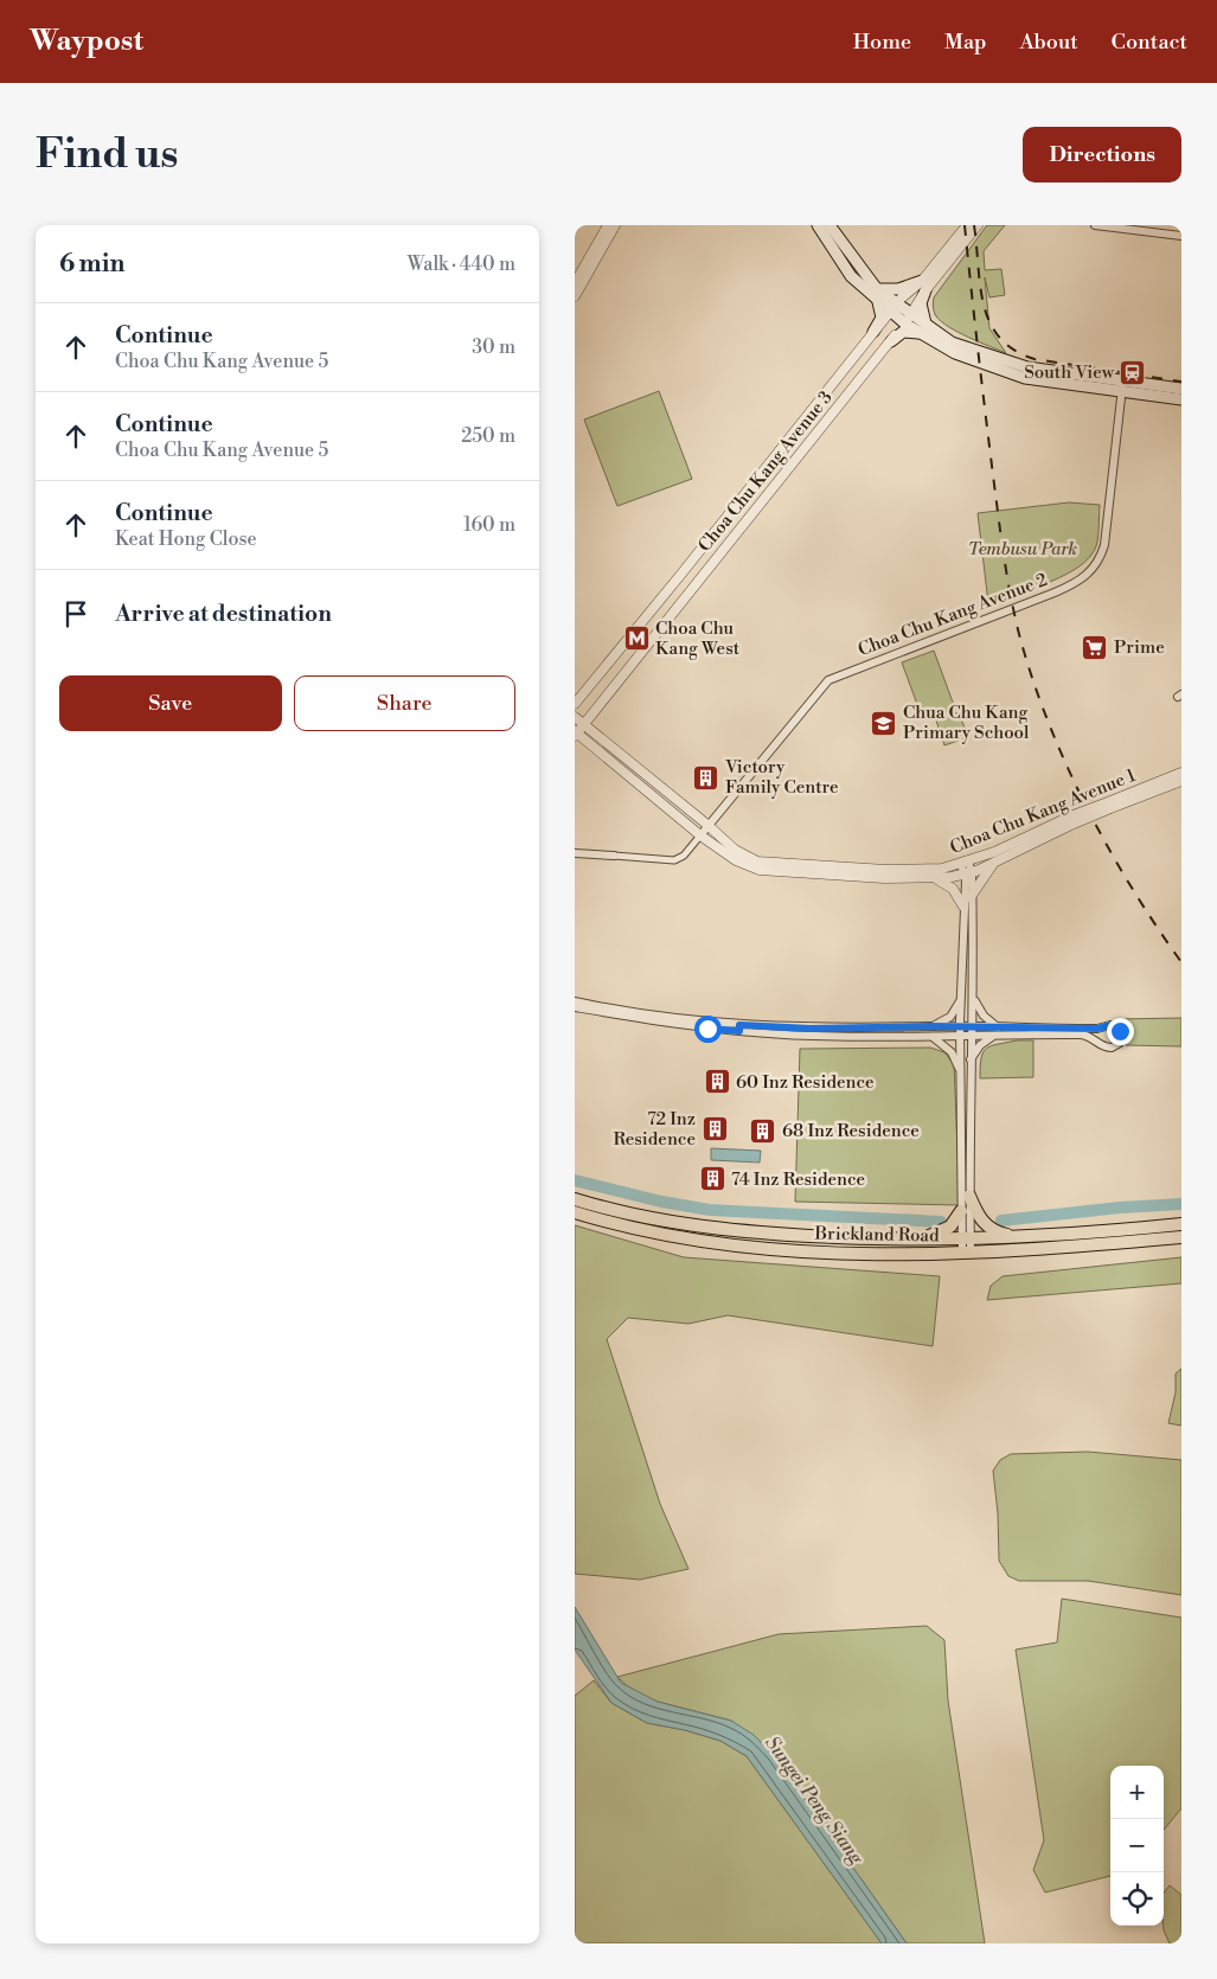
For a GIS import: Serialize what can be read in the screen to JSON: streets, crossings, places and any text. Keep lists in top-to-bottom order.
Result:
{
  "streets": {
    "main road": ["Brickland Road"],
    "street": ["Choa Chu Kang Avenue 3", "Choa Chu Kang Avenue 2", "Choa Chu Kang Avenue 1"]
  },
  "crossings": [
    ["Choa Chu Kang Avenue 3", "Choa Chu Kang Avenue 1"],
    ["Choa Chu Kang Avenue 2", "Choa Chu Kang Avenue 1"]
  ],
  "water": ["Sungei Peng Siang"],
  "parks": ["Tembusu Park"],
  "places": {
    "station": ["South View"],
    "metro station": ["Choa Chu Kang West"],
    "supermarket": ["Prime"],
    "school or university": ["Chua Chu Kang Primary School"],
    "building": [
      "Victory Family Centre",
      "60 Inz Residence",
      "72 Inz Residence",
      "68 Inz Residence",
      "74 Inz Residence"
    ]
  },
  "page": {
    "header": "Waypost",
    "nav": [
      "Home",
      "Map",
      "About",
      "Contact"
    ],
    "buttons": [
      "Directions",
      ["Save", "Share"]
    ],
    "title": "Find us",
    "heading": ["6 min", "Walk · 440 m"],
    "list": [
      ["Continue", "Choa Chu Kang Avenue 5", "30 m"],
      ["Continue", "Choa Chu Kang Avenue 5", "250 m"],
      ["Continue", "Keat Hong Close", "160 m"],
      "Arrive at destination"
    ],
    "map_buttons": ["+", "−"]
  }
}
